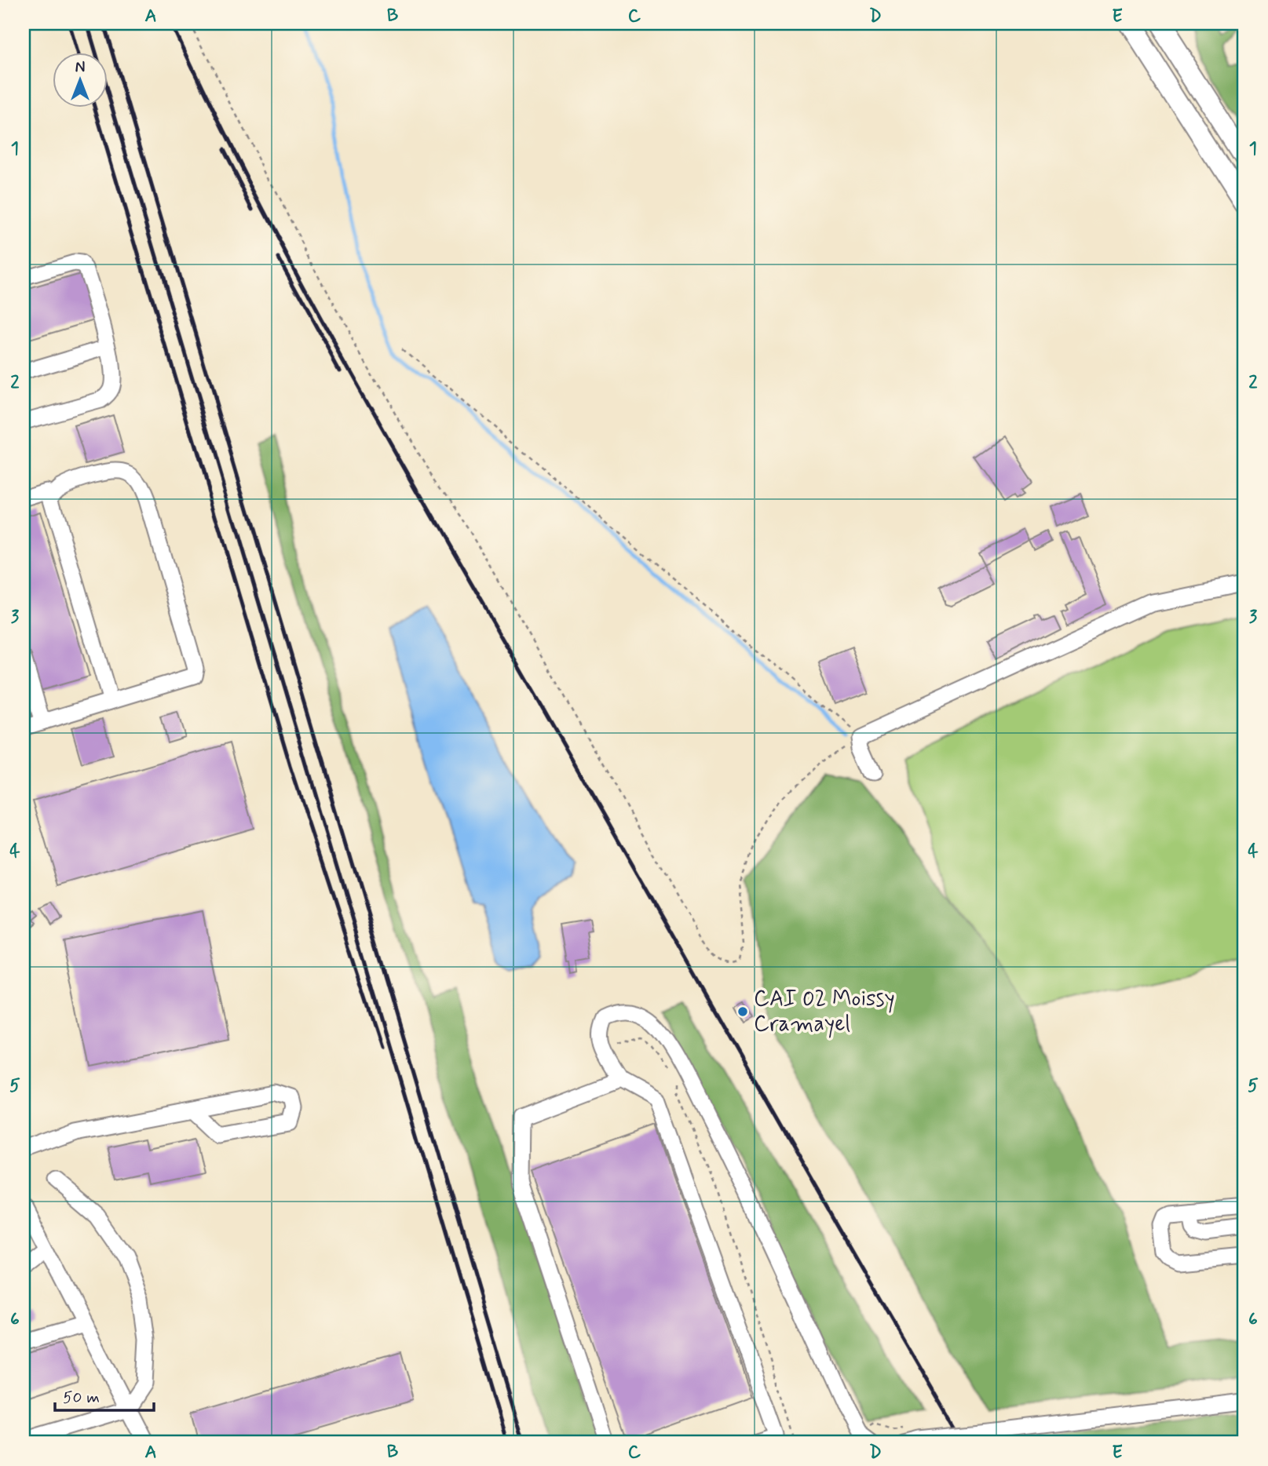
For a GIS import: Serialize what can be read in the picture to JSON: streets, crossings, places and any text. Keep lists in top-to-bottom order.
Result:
{
  "places": ["CAI 02 Moissy Cramayel"],
  "scale_bar": "50 m",
  "north": "top",
  "grid": {
    "columns": [
      "A",
      "B",
      "C",
      "D",
      "E"
    ],
    "rows": [
      "1",
      "2",
      "3",
      "4",
      "5",
      "6"
    ]
  }
}
